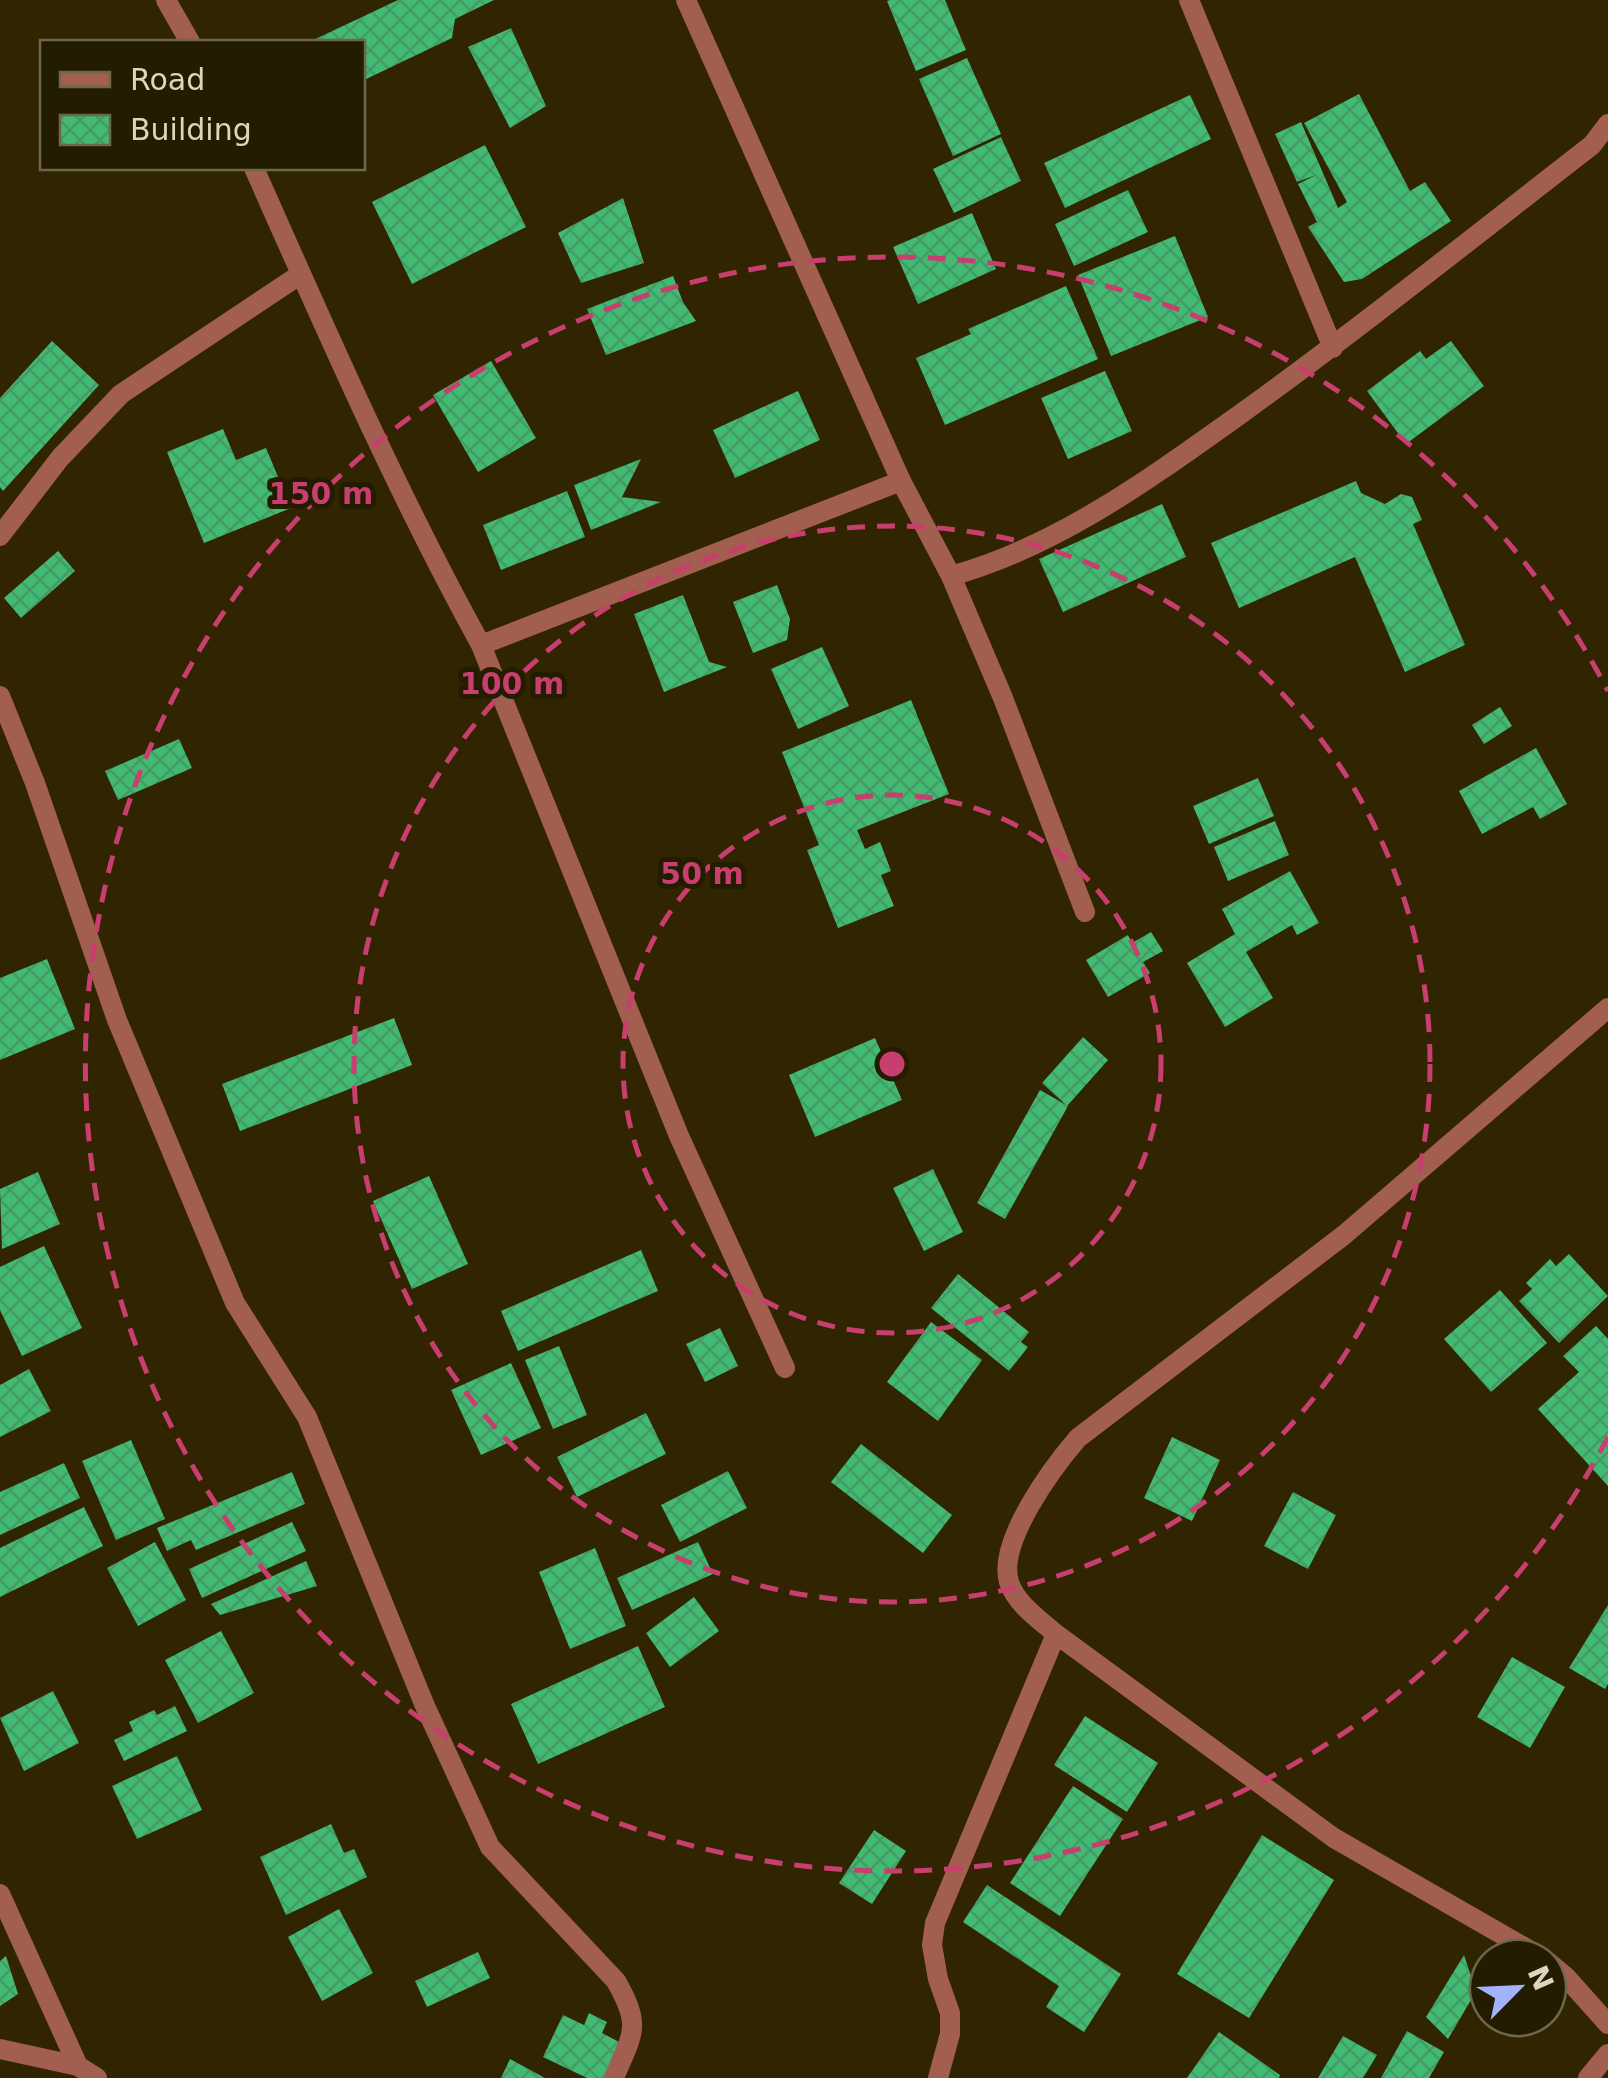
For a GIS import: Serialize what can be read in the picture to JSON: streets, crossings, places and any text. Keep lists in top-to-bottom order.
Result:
{
  "legend": ["Road", "Building"],
  "north": "top right",
  "rings": ["150 m", "100 m", "50 m"]
}
